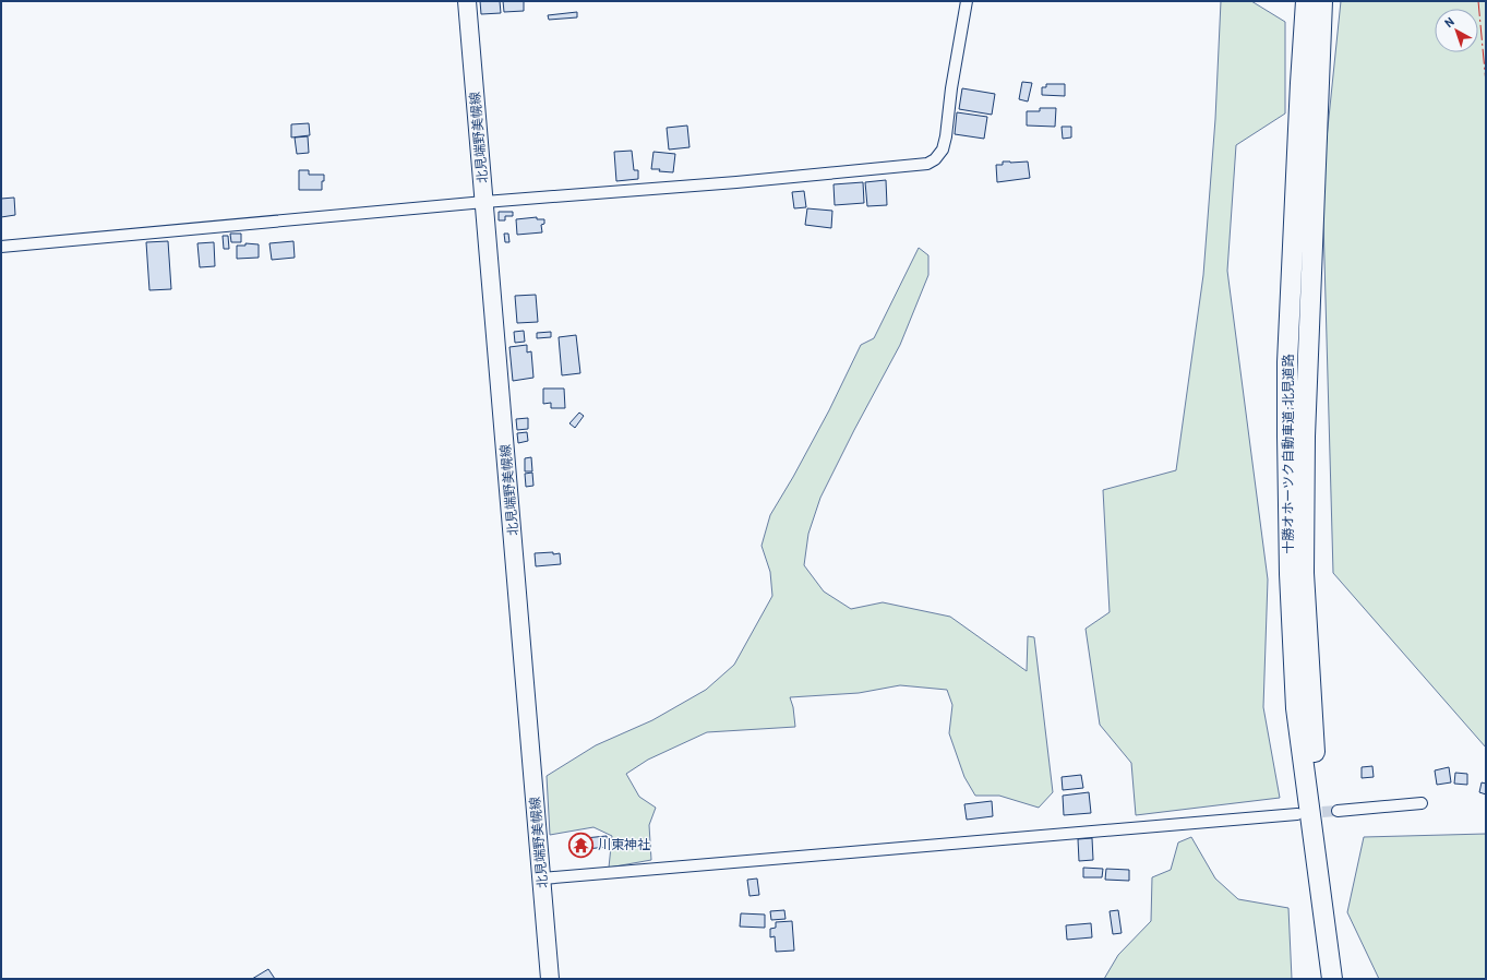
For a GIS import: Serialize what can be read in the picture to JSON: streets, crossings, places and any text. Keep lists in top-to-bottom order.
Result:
{
  "streets": {
    "highway": ["十勝オホーツク自動車道;北見道路"],
    "main road": ["北見端野美幌線"]
  },
  "places": {
    "temple": ["川東神社"]
  },
  "north": "top left"
}
